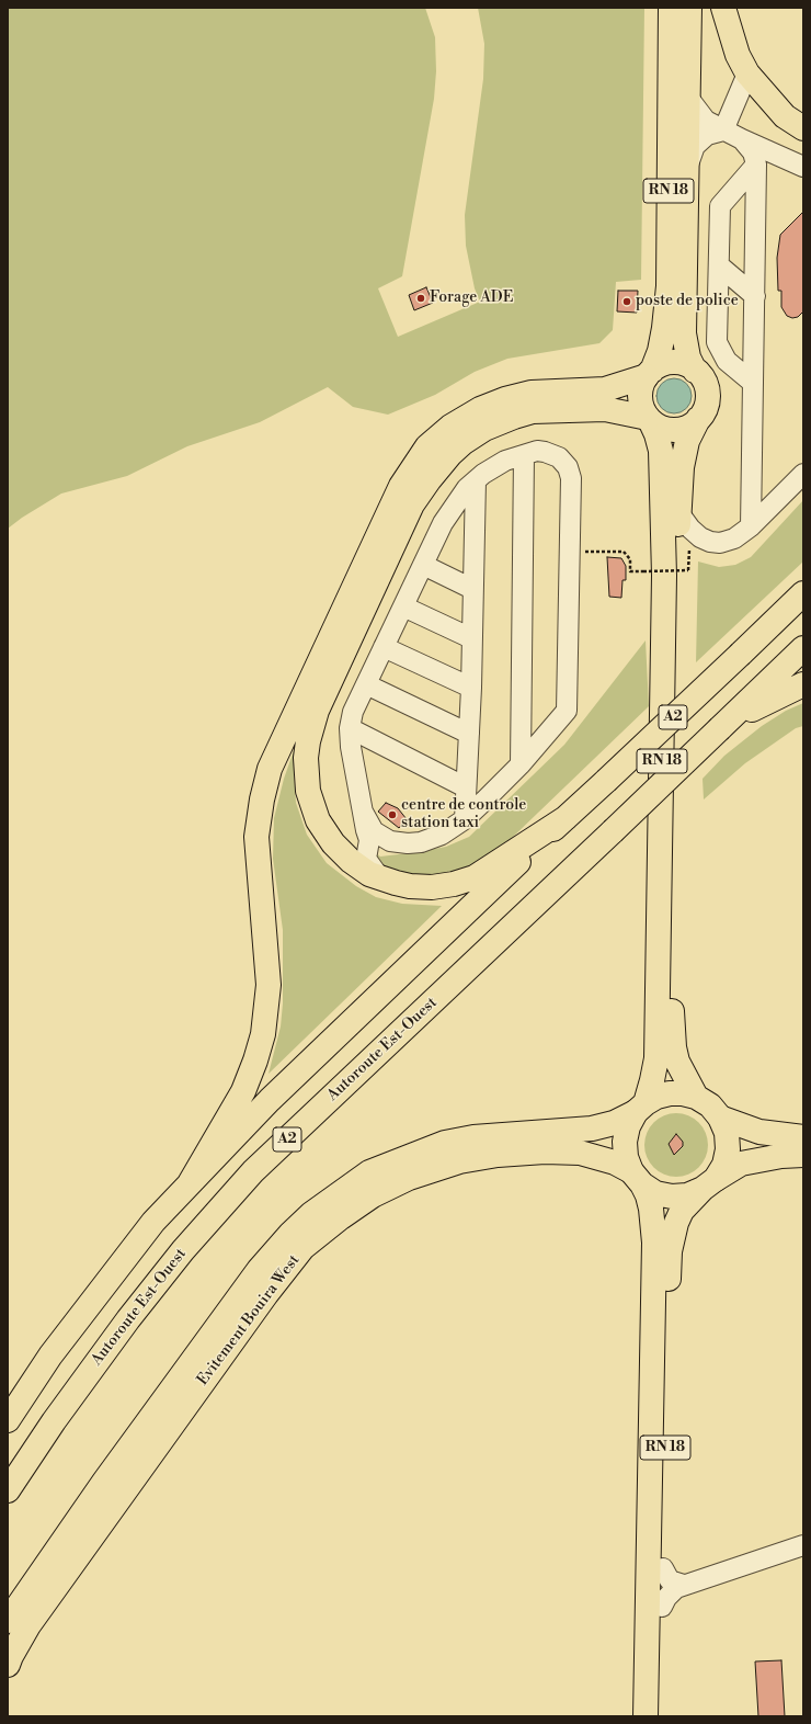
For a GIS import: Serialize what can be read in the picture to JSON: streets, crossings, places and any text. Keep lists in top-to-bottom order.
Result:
{
  "streets": {
    "main road": [
      "RN 18",
      "A2",
      "Autoroute Est-Ouest",
      "Evitement Bouira West"
    ]
  },
  "crossings": [
    ["RN 18", "Evitement Bouira West"]
  ],
  "places": ["Forage ADE", "poste de police", "centre de controle station taxi"]
}
